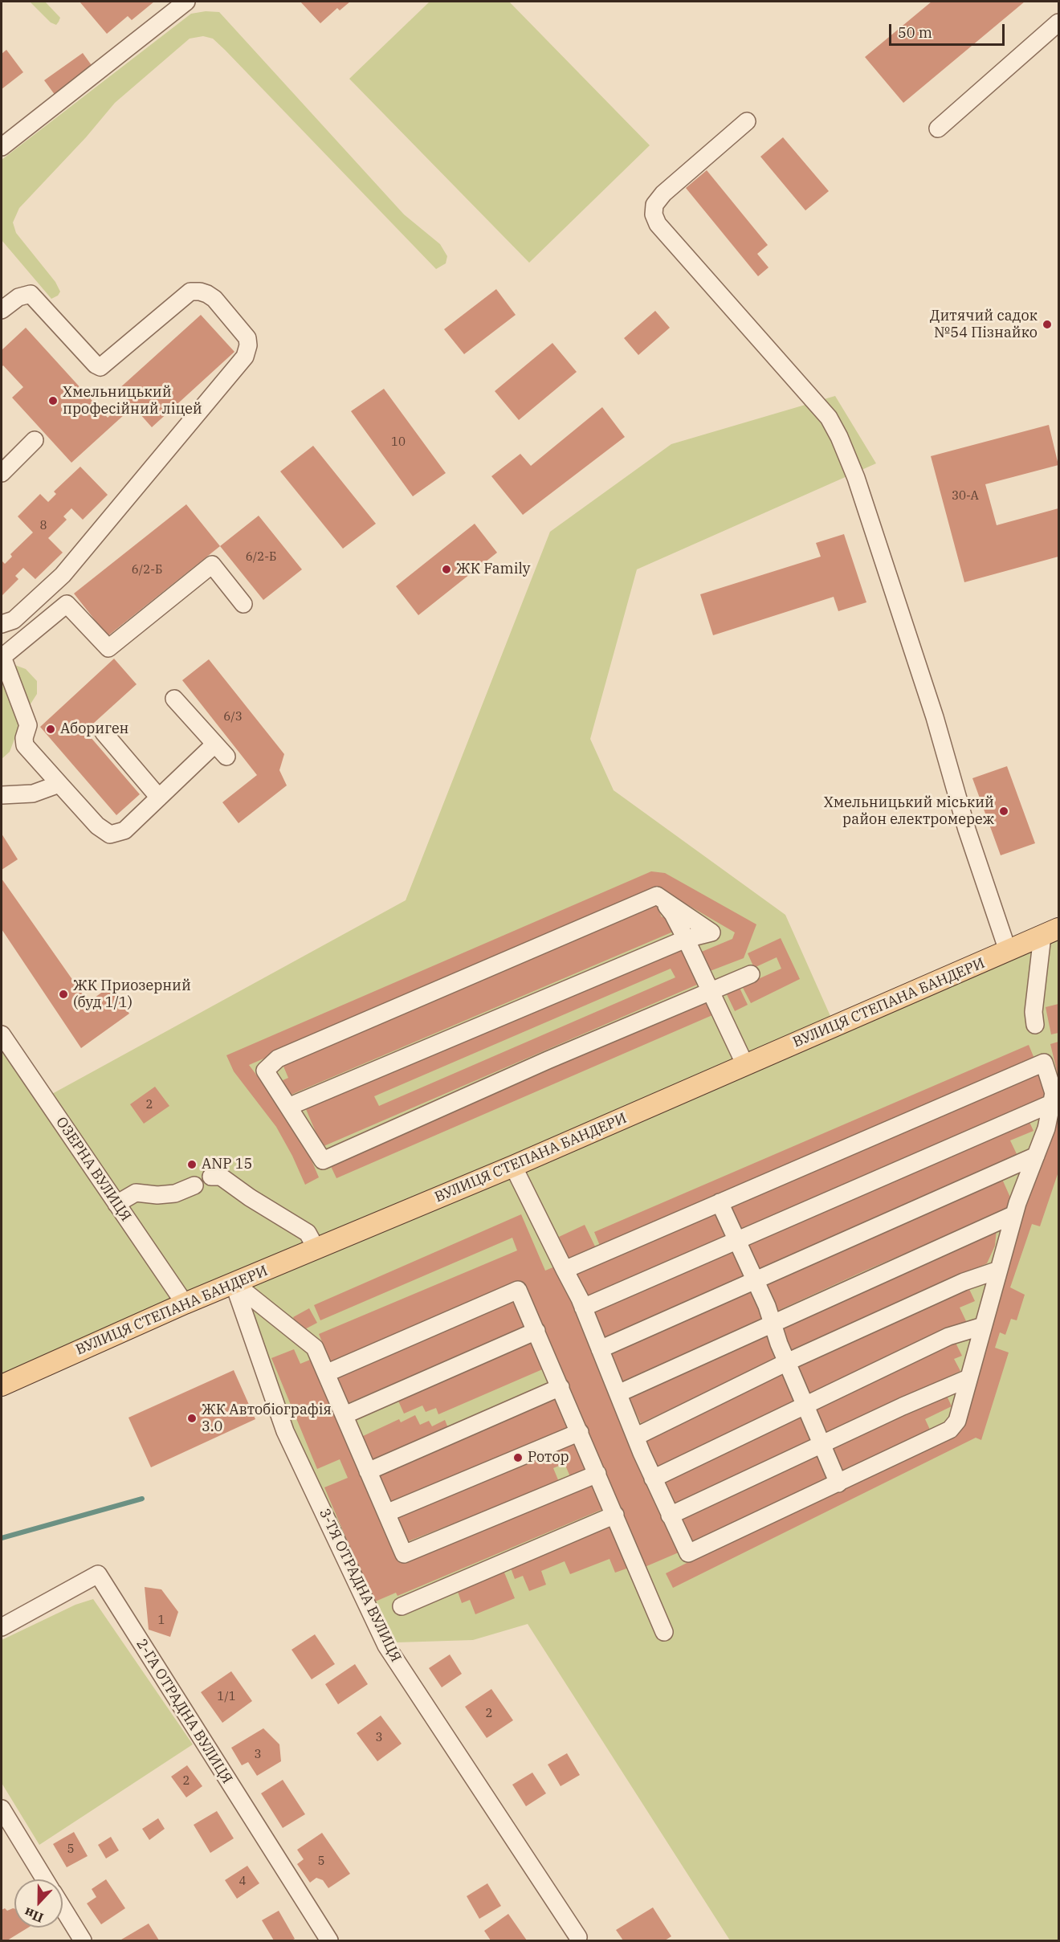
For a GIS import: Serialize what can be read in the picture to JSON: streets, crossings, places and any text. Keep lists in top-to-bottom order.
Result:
{
  "streets": {
    "main road": ["ВУЛИЦЯ СТЕПАНА БАНДЕРИ"],
    "street": ["ОЗЕРНА ВУЛИЦЯ", "3-ТЯ ОТРАДНА ВУЛИЦЯ", "2-ГА ОТРАДНА ВУЛИЦЯ"]
  },
  "crossings": [
    ["ВУЛИЦЯ СТЕПАНА БАНДЕРИ", "ОЗЕРНА ВУЛИЦЯ"],
    ["ВУЛИЦЯ СТЕПАНА БАНДЕРИ", "3-ТЯ ОТРАДНА ВУЛИЦЯ"]
  ],
  "places": [
    "Дитячий садок №54 Пізнайко",
    "Хмельницький професійний ліцей",
    "ЖК Family",
    "Абориген",
    "Хмельницький міський район електромереж",
    "ЖК Приозерний (буд 1/1)",
    "ANP 15",
    "ЖК Автобіографія 3.0",
    "Ротор"
  ],
  "house_numbers": [
    "10",
    "30-А",
    "8",
    "6/2-Б",
    "6/2-Б",
    "6/3",
    "2",
    "1",
    "1/1",
    "2",
    "3",
    "3",
    "2",
    "5",
    "5",
    "4"
  ],
  "scale_bar": "50 m",
  "north": "bottom"
}
